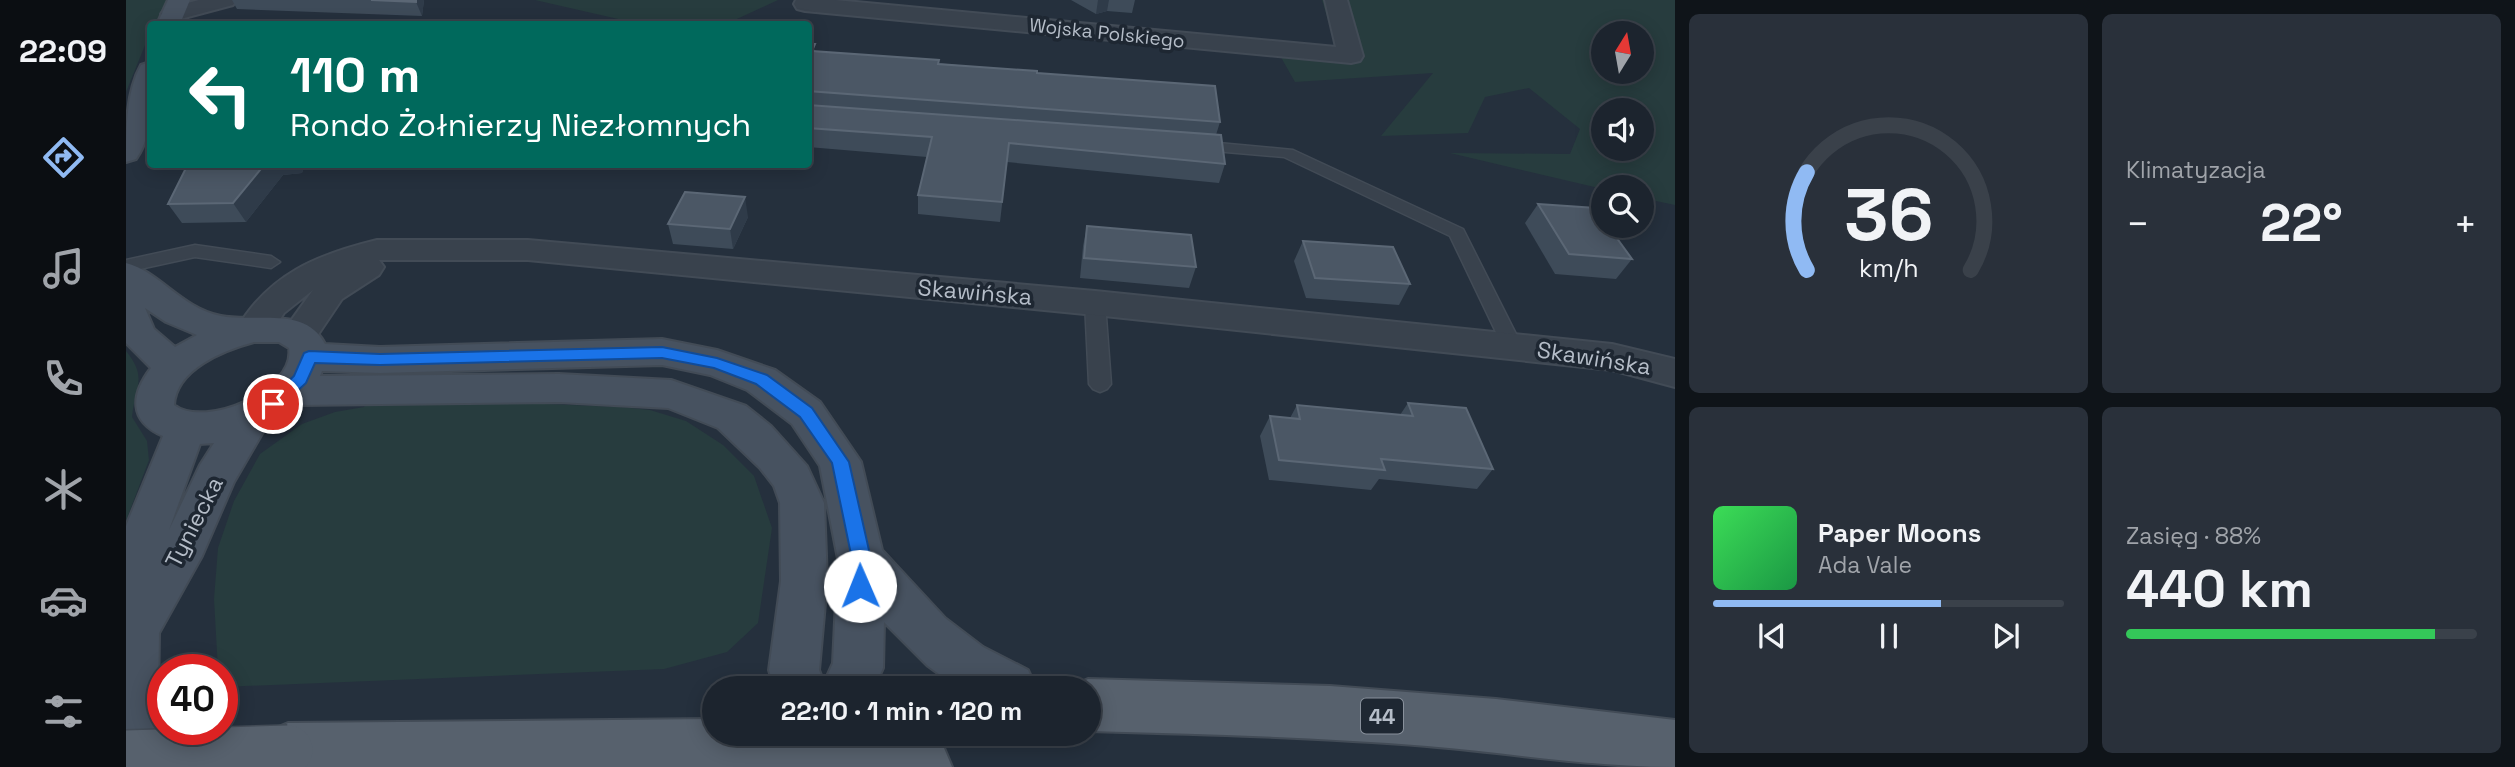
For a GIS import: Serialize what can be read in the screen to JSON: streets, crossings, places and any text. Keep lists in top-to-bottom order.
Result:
{
  "streets": {
    "main road": ["44"],
    "street": ["Wojska Polskiego", "Skawińska", "Tyniecka"]
  },
  "north": "top",
  "page": {
    "tabs": "22:09",
    "tile": [
      "Klimatyzacja",
      ["Zasięg · 88%", "440 km"]
    ],
    "turn": ["110 m", "Rondo Żołnierzy Niezłomnych"],
    "heat": ["−", "22°", "+"],
    "song": ["Paper Moons", "Ada Vale"],
    "limit": "40",
    "trip": "22:10 · 1 min · 120 m",
    "gauge": ["36", "km/h"]
  }
}
